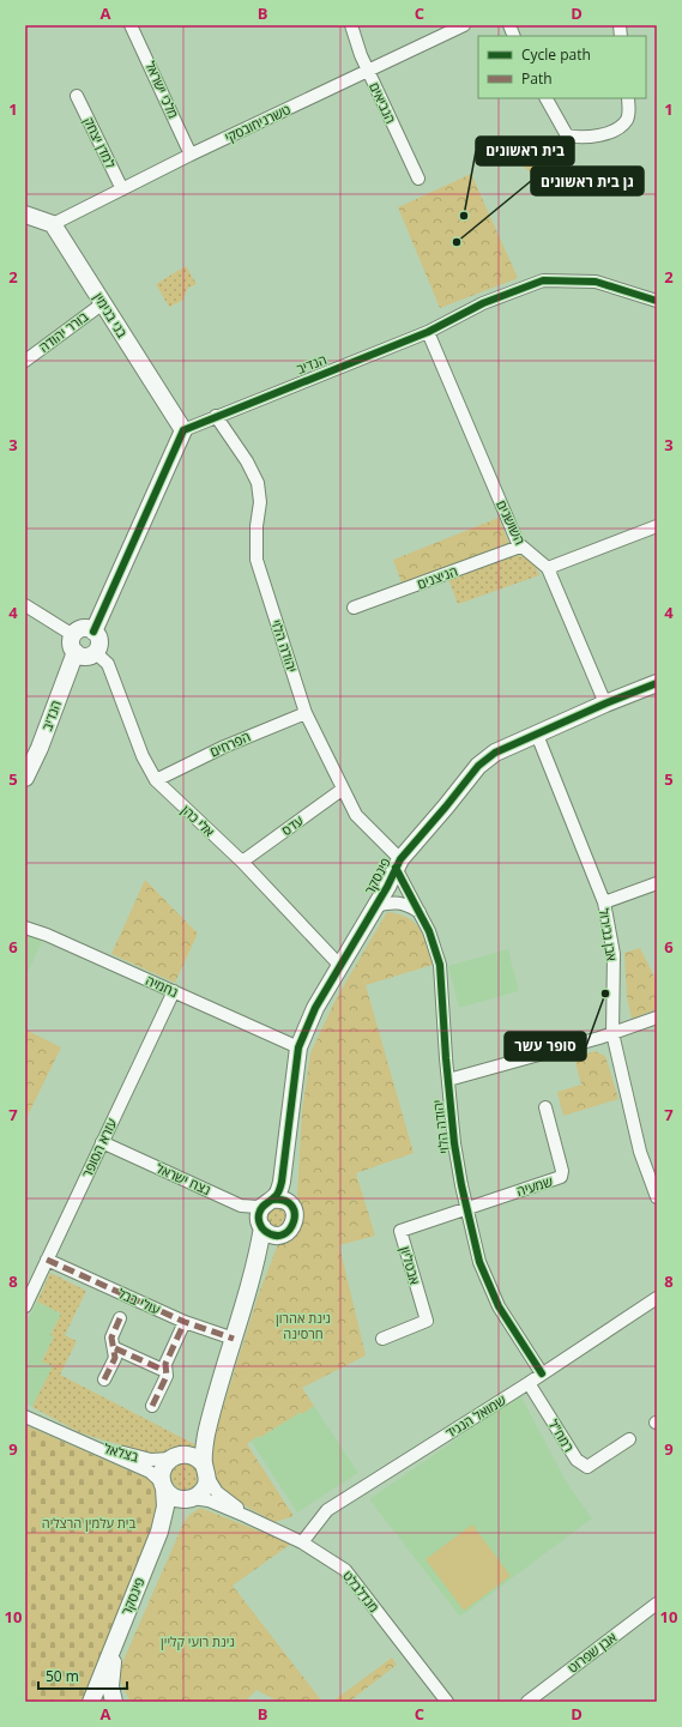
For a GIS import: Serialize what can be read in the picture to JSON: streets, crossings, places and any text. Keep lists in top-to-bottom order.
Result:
{
  "streets": {
    "street": [
      "מלכי ישראל",
      "הנביאים",
      "טשרניחובסקי",
      "למדן יצחק",
      "בני בנימין",
      "בורר יהודה",
      "הנדיב",
      "השושנים",
      "הניצנים",
      "יהודה הלוי",
      "הפרחים",
      "אלי כהן",
      "עדס",
      "פינסקר",
      "אבן גבירול",
      "נחמיה",
      "עזרא הסופר",
      "נצח ישראל",
      "שמעיה",
      "אבטליון",
      "עולי בבל",
      "שמואל הנגיד",
      "רמח\"ל",
      "בצלאל",
      "מנדלבלט",
      "אבן שפרוט"
    ]
  },
  "crossings": [
    ["מלכי ישראל", "טשרניחובסקי"],
    ["הנביאים", "טשרניחובסקי"],
    ["טשרניחובסקי", "למדן יצחק"],
    ["טשרניחובסקי", "בני בנימין"],
    ["בני בנימין", "בורר יהודה"],
    ["בני בנימין", "הנדיב"],
    ["הנדיב", "השושנים"],
    ["הנדיב", "יהודה הלוי"],
    ["הנדיב", "אלי כהן"],
    ["השושנים", "הניצנים"],
    ["השושנים", "פינסקר"],
    ["יהודה הלוי", "הפרחים"],
    ["יהודה הלוי", "עדס"],
    ["יהודה הלוי", "פינסקר"],
    ["יהודה הלוי", "שמעיה"],
    ["יהודה הלוי", "אבטליון"],
    ["יהודה הלוי", "שמואל הנגיד"],
    ["הפרחים", "אלי כהן"],
    ["אלי כהן", "עדס"],
    ["אלי כהן", "פינסקר"],
    ["פינסקר", "אבן גבירול"],
    ["פינסקר", "נחמיה"],
    ["פינסקר", "נצח ישראל"],
    ["פינסקר", "בצלאל"],
    ["פינסקר", "מנדלבלט"],
    ["נחמיה", "עזרא הסופר"],
    ["עזרא הסופר", "נצח ישראל"],
    ["עזרא הסופר", "עולי בבל"],
    ["שמעיה", "אבטליון"],
    ["שמואל הנגיד", "רמח\"ל"],
    ["שמואל הנגיד", "מנדלבלט"],
    ["בצלאל", "מנדלבלט"]
  ],
  "parks": ["גינת אהרון חרסינה", "בית עלמין הרצליה", "גינת רועי קליין"],
  "places": ["בית ראשונים", "גן בית ראשונים", "סופר עשר"],
  "legend": ["Cycle path", "Path"],
  "scale_bar": "50 m",
  "grid": {
    "columns": [
      "A",
      "B",
      "C",
      "D"
    ],
    "rows": [
      "1",
      "2",
      "3",
      "4",
      "5",
      "6",
      "7",
      "8",
      "9",
      "10"
    ]
  }
}
